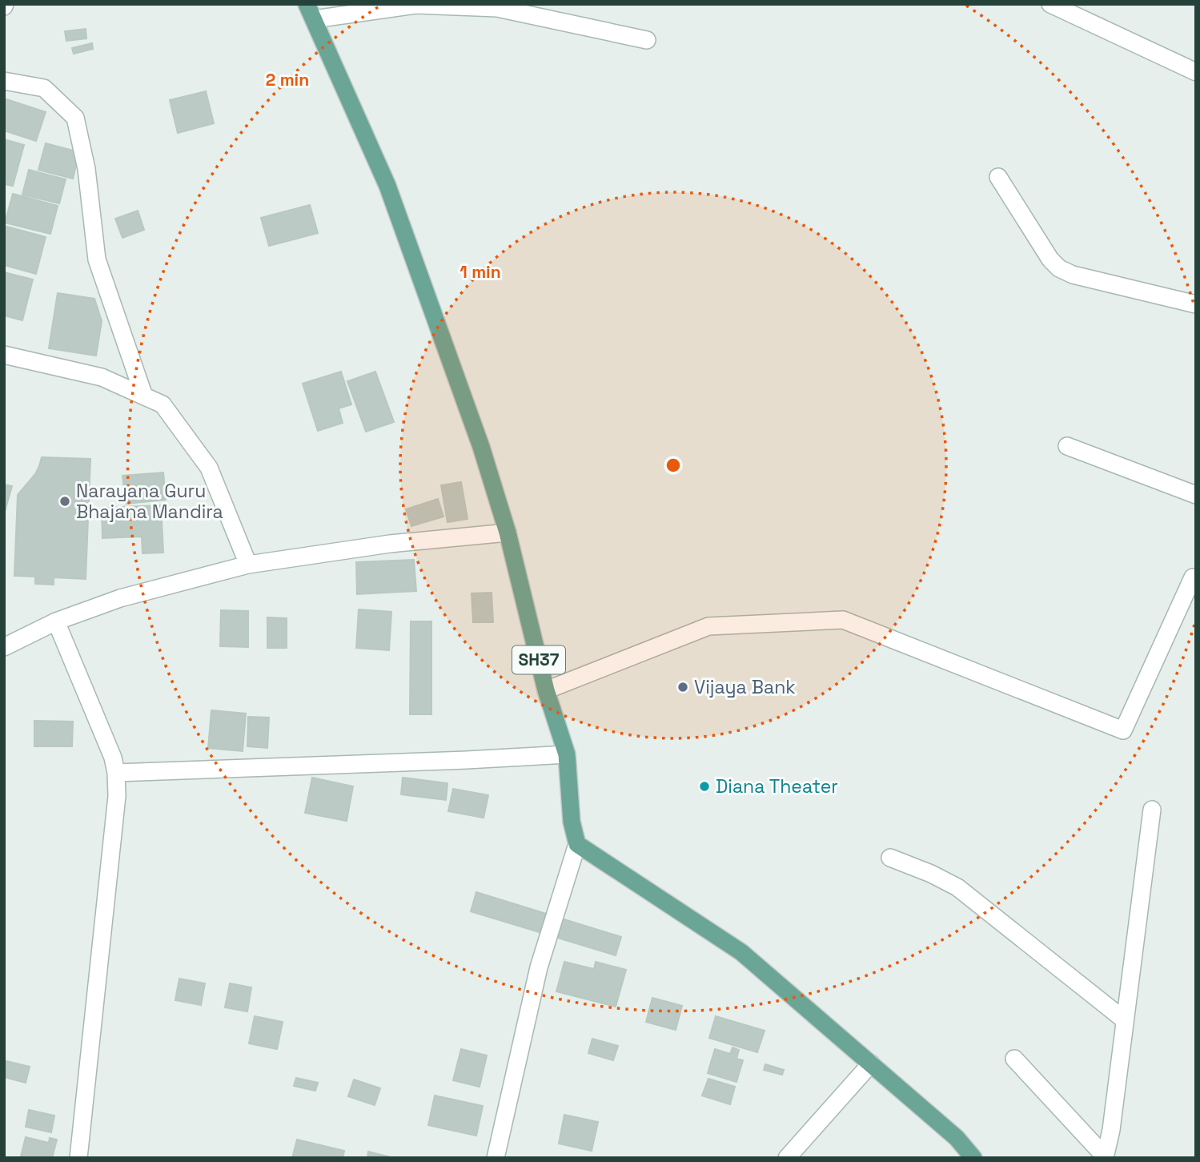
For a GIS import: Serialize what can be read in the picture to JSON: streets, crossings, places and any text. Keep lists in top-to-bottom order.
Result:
{
  "streets": {
    "main road": ["SH37"]
  },
  "places": ["Narayana Guru Bhajana Mandira", "Vijaya Bank", "Diana Theater"],
  "rings": ["2 min", "1 min"]
}
